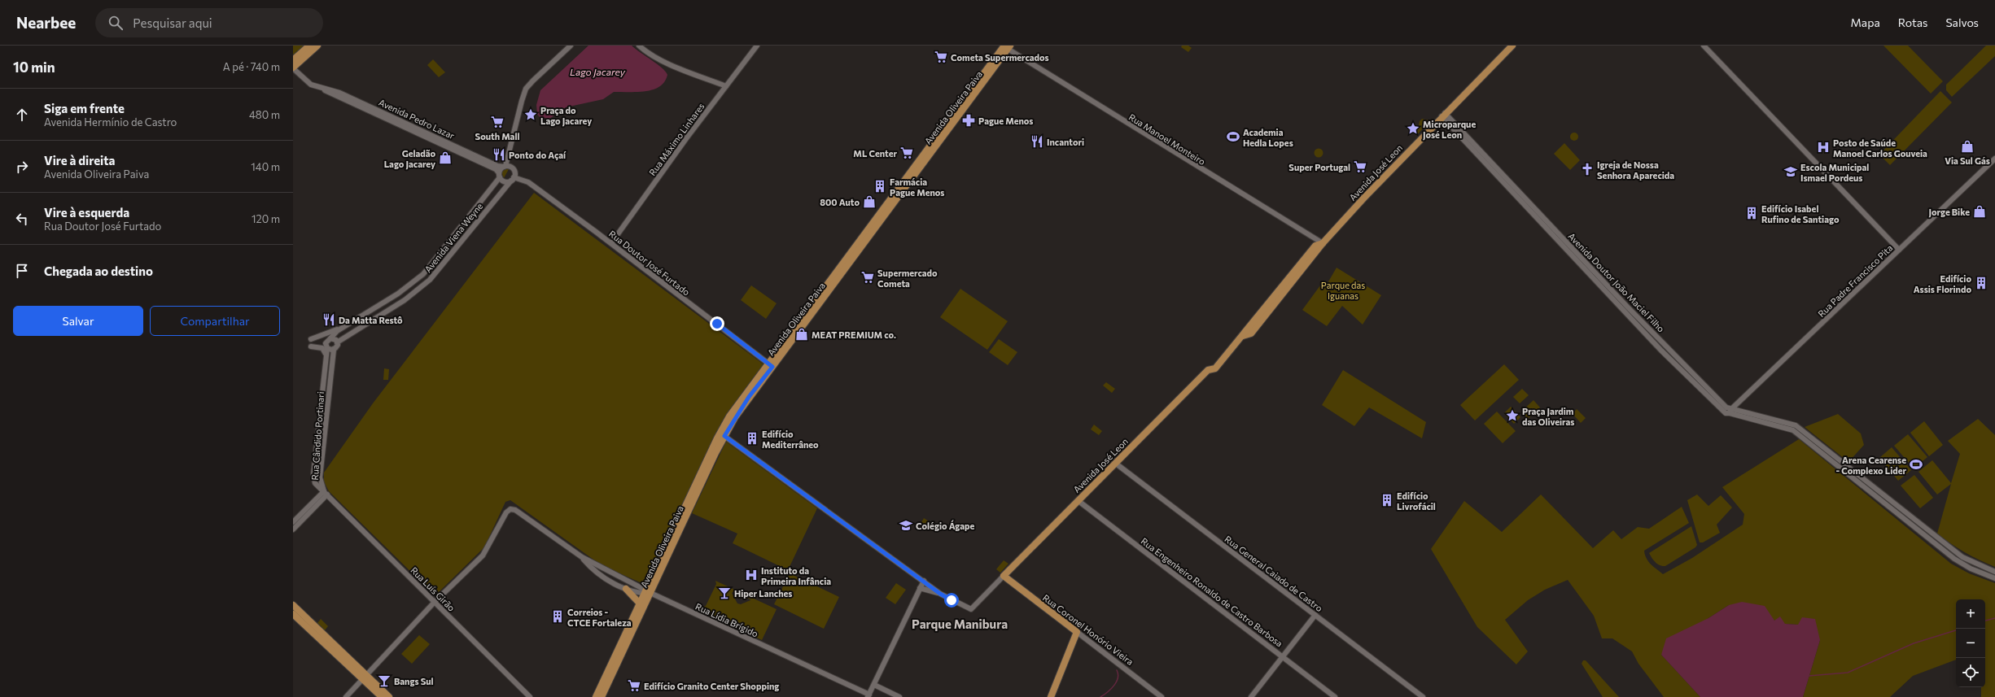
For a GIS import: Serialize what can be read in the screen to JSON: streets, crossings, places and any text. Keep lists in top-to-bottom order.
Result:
{
  "streets": {
    "main road": ["Avenida Oliveira Paiva", "Avenida José Leon", "Rua Coronel Honório Vieira"],
    "street": [
      "Avenida Pedro Lazar",
      "Rua Máximo Linhares",
      "Rua Manoel Monteiro",
      "Avenida Viena Weyne",
      "Rua Doutor José Furtado",
      "Rua Padre Francisco Pita",
      "Avenida Doutor João Maciel Filho",
      "Rua Cândido Portinari",
      "Rua General Caiado de Castro",
      "Rua Luís Girão",
      "Rua Engenheiro Ronaldo de Castro Barbosa",
      "Rua Lídia Brígido"
    ]
  },
  "crossings": [
    ["Avenida Oliveira Paiva", "Rua Manoel Monteiro"],
    ["Avenida Oliveira Paiva", "Rua Doutor José Furtado"],
    ["Avenida Oliveira Paiva", "Rua Lídia Brígido"],
    ["Avenida Pedro Lazar", "Avenida Viena Weyne"],
    ["Avenida Pedro Lazar", "Rua Doutor José Furtado"],
    ["Rua Máximo Linhares", "Rua Doutor José Furtado"],
    ["Rua Manoel Monteiro", "Avenida José Leon"],
    ["Avenida José Leon", "Avenida Doutor João Maciel Filho"],
    ["Avenida José Leon", "Rua General Caiado de Castro"],
    ["Avenida José Leon", "Rua Engenheiro Ronaldo de Castro Barbosa"],
    ["Avenida José Leon", "Rua Coronel Honório Vieira"],
    ["Avenida Viena Weyne", "Rua Doutor José Furtado"],
    ["Avenida Viena Weyne", "Rua Cândido Portinari"],
    ["Rua Padre Francisco Pita", "Avenida Doutor João Maciel Filho"],
    ["Rua Cândido Portinari", "Rua Luís Girão"],
    ["Rua Luís Girão", "Rua Lídia Brígido"]
  ],
  "districts": ["Parque Manibura"],
  "water": ["Lago Jacarey"],
  "parks": ["Parque das Iguanas"],
  "places": {
    "supermarket": [
      "Cometa Supermercados",
      "South Mall",
      "ML Center",
      "Super Portugal",
      "Supermercado Cometa",
      "Edifício Granito Center Shopping"
    ],
    "place": ["Praça do Lago Jacarey", "Microparque José Leon", "Praça Jardim das Oliveiras"],
    "pharmacy": ["Pague Menos"],
    "sports": ["Academia Hedla Lopes", "Arena Cearense - Complexo Lider"],
    "restaurant": ["Incantori", "Ponto do Açaí", "Da Matta Restô"],
    "shop": [
      "Via Sul Gás",
      "Geladão Lago Jacarey",
      "800 Auto",
      "Jorge Bike",
      "MEAT PREMIUM co."
    ],
    "hospital": ["Posto de Saúde Manoel Carlos Gouveia", "Instituto da Primeira Infância"],
    "church": ["Igreja de Nossa Senhora Aparecida"],
    "school or university": ["Escola Municipal Ismael Pordeus", "Colégio Ágape"],
    "building": [
      "Farmácia Pague Menos",
      "Edifício Isabel Rufino de Santiago",
      "Edifício Assis Florindo",
      "Edifício Mediterrâneo",
      "Edifício Livrofácil",
      "Correios - CTCE Fortaleza"
    ],
    "bar": ["Hiper Lanches", "Bangs Sul"]
  },
  "page": {
    "header": "Nearbee",
    "search": "Pesquisar aqui",
    "nav": ["Mapa", "Rotas", "Salvos"],
    "heading": ["10 min", "A pé · 740 m"],
    "list": [
      ["Siga em frente", "Avenida Hermínio de Castro", "480 m"],
      ["Vire à direita", "Avenida Oliveira Paiva", "140 m"],
      ["Vire à esquerda", "Rua Doutor José Furtado", "120 m"],
      "Chegada ao destino"
    ],
    "buttons": ["Salvar", "Compartilhar"],
    "map_buttons": ["+", "−"]
  }
}
